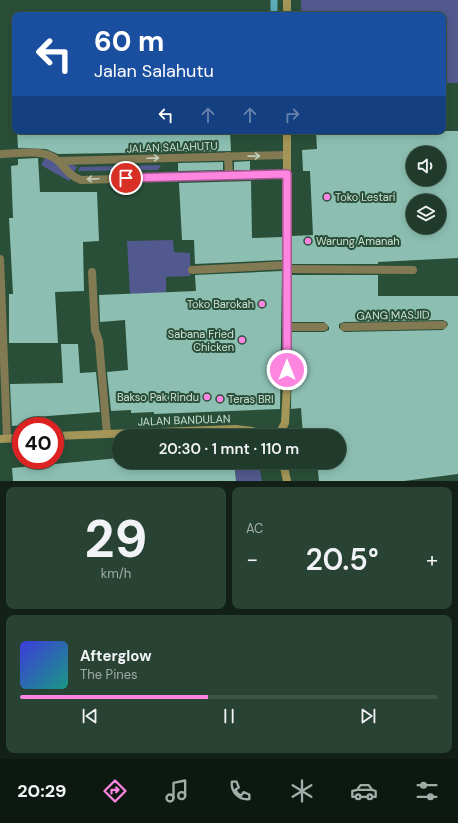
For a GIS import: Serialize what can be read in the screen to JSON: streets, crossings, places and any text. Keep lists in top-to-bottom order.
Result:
{
  "streets": {
    "street": ["JALAN SALAHUTU", "GANG MASJID", "JALAN BANDULAN"]
  },
  "places": [
    "Toko Lestari",
    "Warung Amanah",
    "Toko Barokah",
    "Sabana Fried Chicken",
    "Bakso Pak Rindu",
    "Teras BRI"
  ],
  "page": {
    "turn": ["60 m", "Jalan Salahutu"],
    "limit": "40",
    "trip": "20:30 · 1 mnt · 110 m",
    "tile": [
      ["29", "km/h"],
      "AC"
    ],
    "heat": ["−", "20.5°", "+"],
    "song": ["Afterglow", "The Pines"],
    "tabs": "20:29"
  }
}
